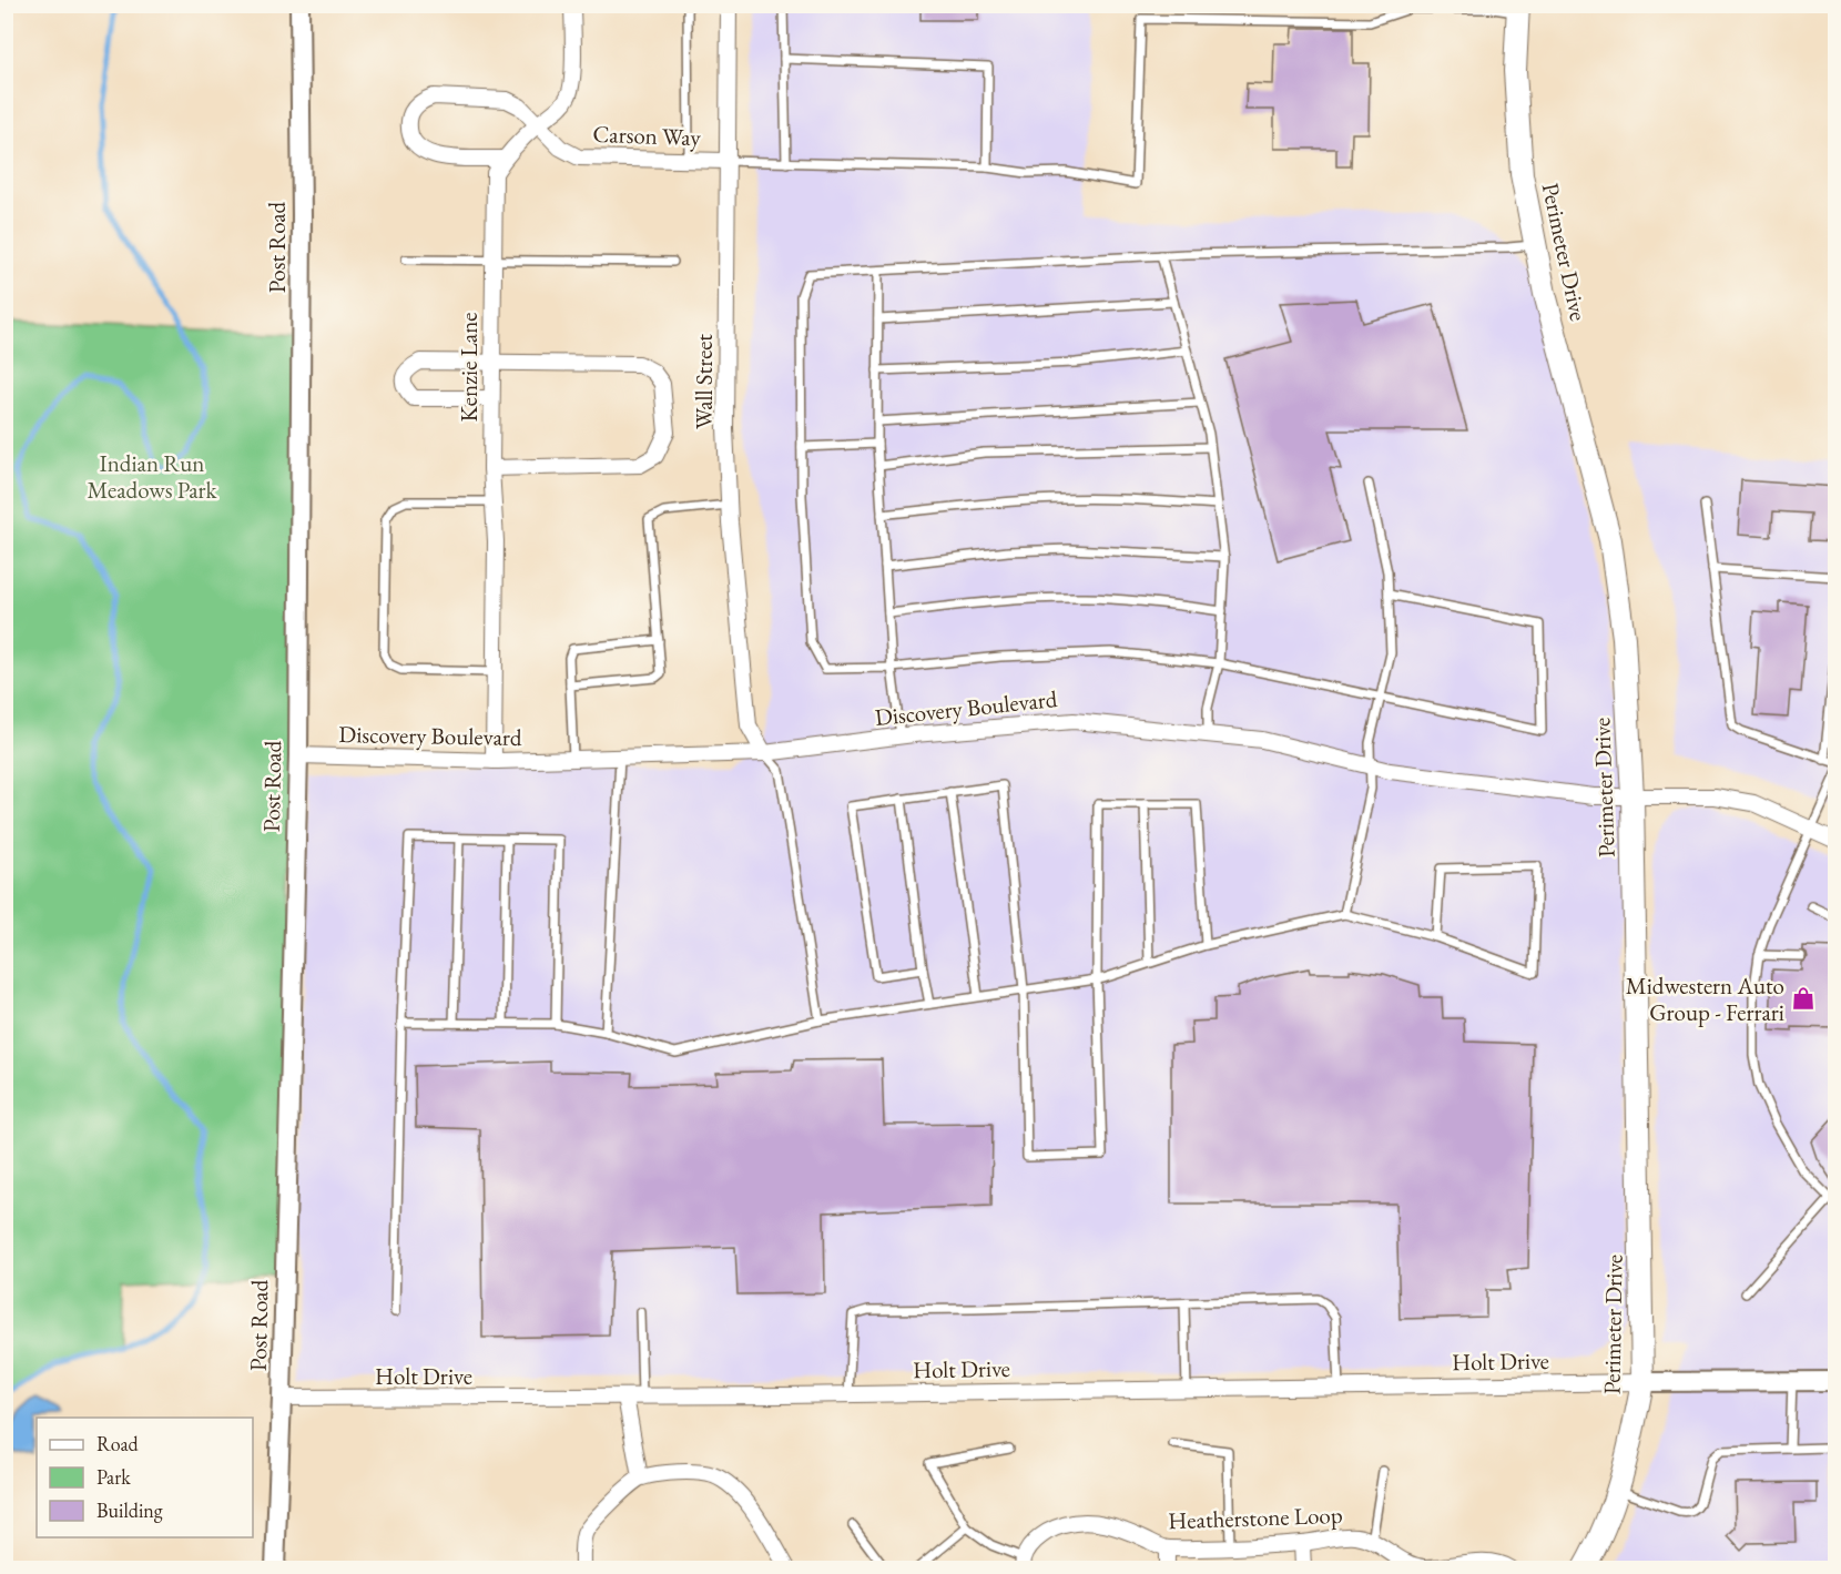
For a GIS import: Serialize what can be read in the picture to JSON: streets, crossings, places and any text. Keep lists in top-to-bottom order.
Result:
{
  "streets": {
    "main road": ["Perimeter Drive"],
    "street": [
      "Carson Way",
      "Post Road",
      "Kenzie Lane",
      "Wall Street",
      "Discovery Boulevard",
      "Holt Drive",
      "Heatherstone Loop"
    ]
  },
  "crossings": [
    ["Carson Way", "Kenzie Lane"],
    ["Carson Way", "Wall Street"],
    ["Post Road", "Discovery Boulevard"],
    ["Post Road", "Holt Drive"],
    ["Perimeter Drive", "Discovery Boulevard"],
    ["Perimeter Drive", "Holt Drive"],
    ["Kenzie Lane", "Discovery Boulevard"],
    ["Wall Street", "Discovery Boulevard"]
  ],
  "parks": ["Indian Run Meadows Park"],
  "places": {
    "shop": ["Midwestern Auto Group - Ferrari"]
  },
  "legend": ["Road", "Park", "Building"]
}
